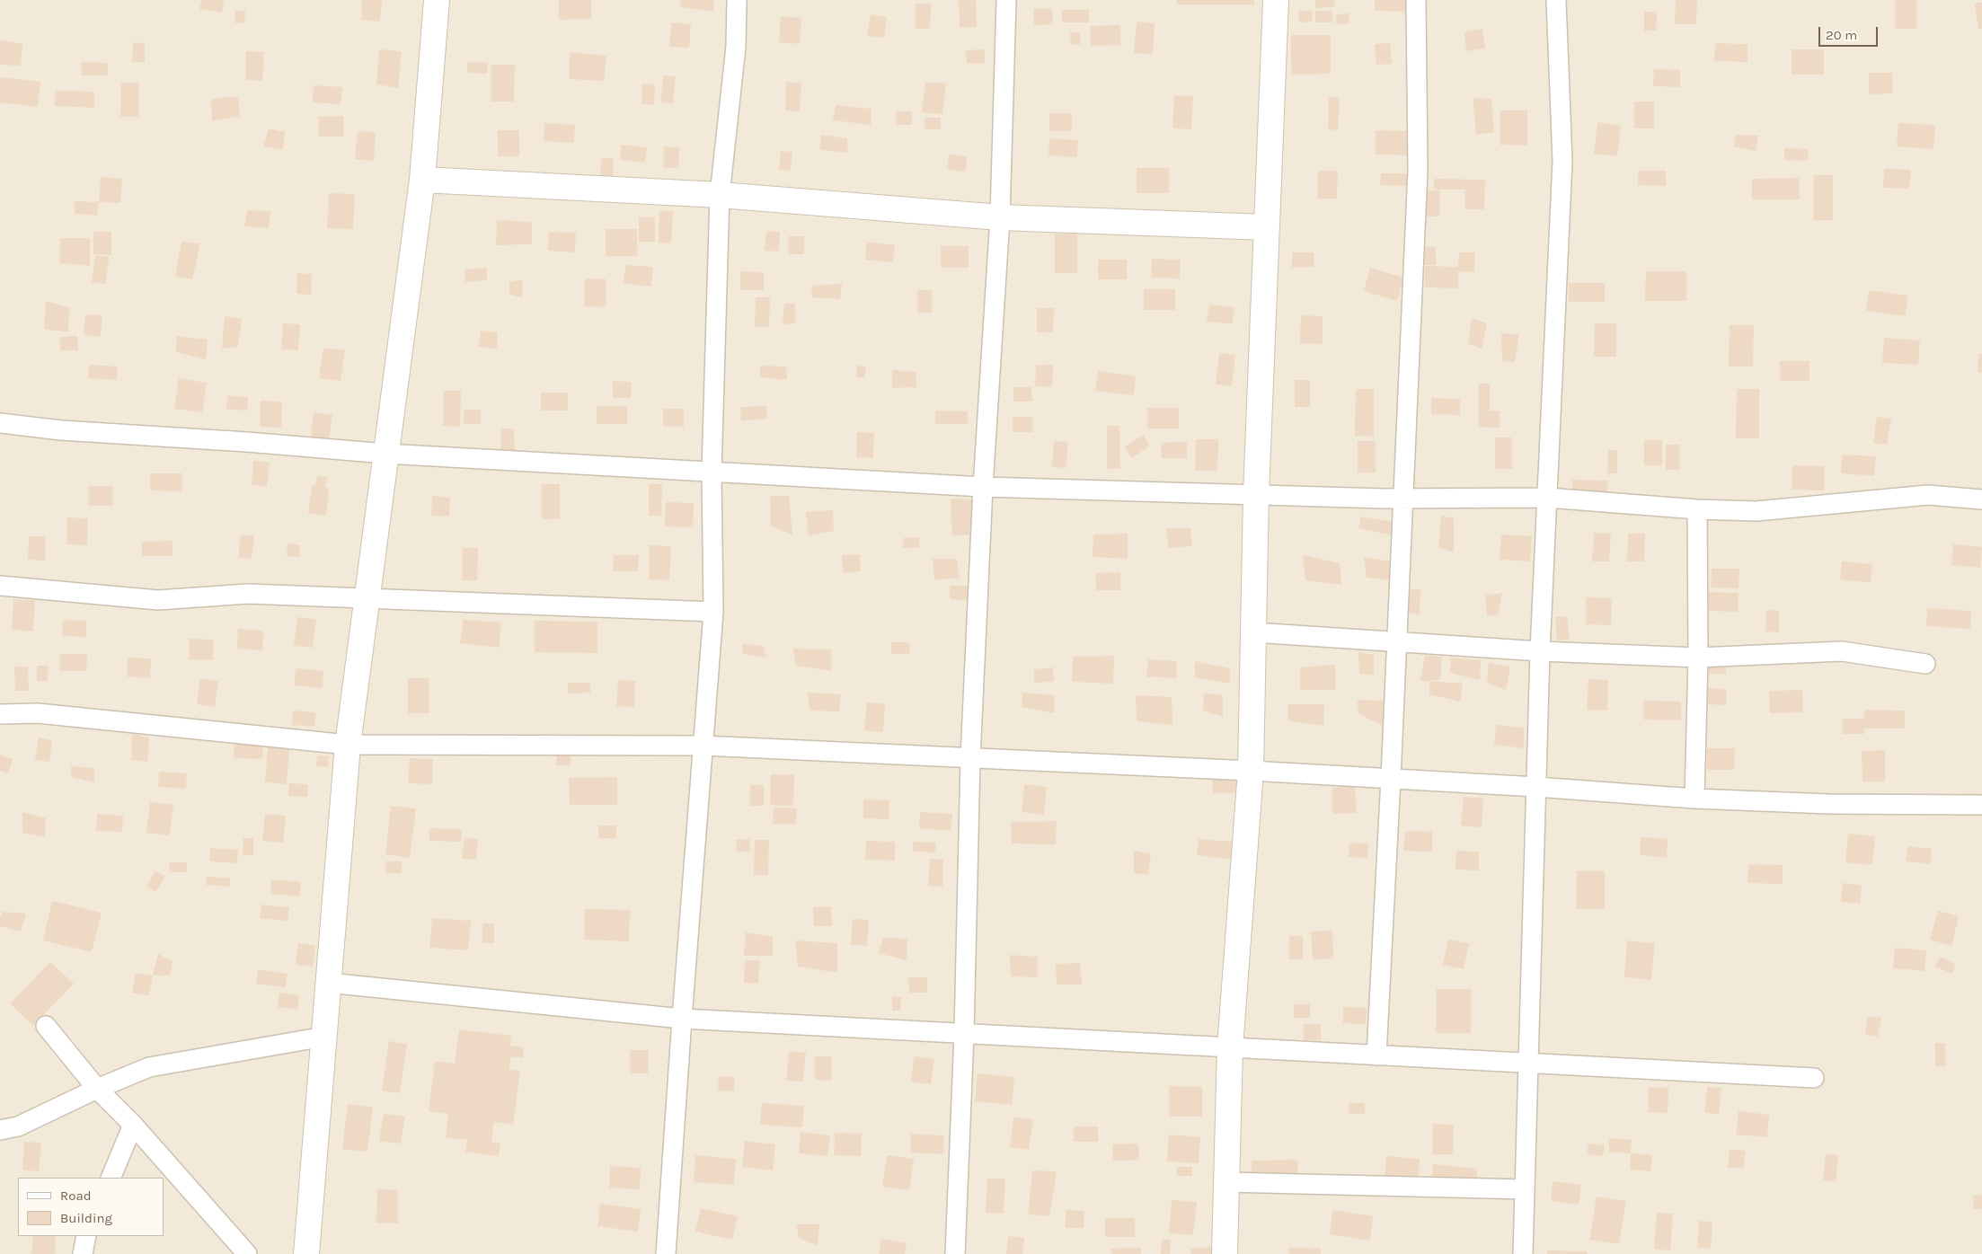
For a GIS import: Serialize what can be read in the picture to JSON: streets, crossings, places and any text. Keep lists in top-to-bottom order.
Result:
{
  "legend": ["Road", "Building"],
  "scale_bar": "20 m"
}
